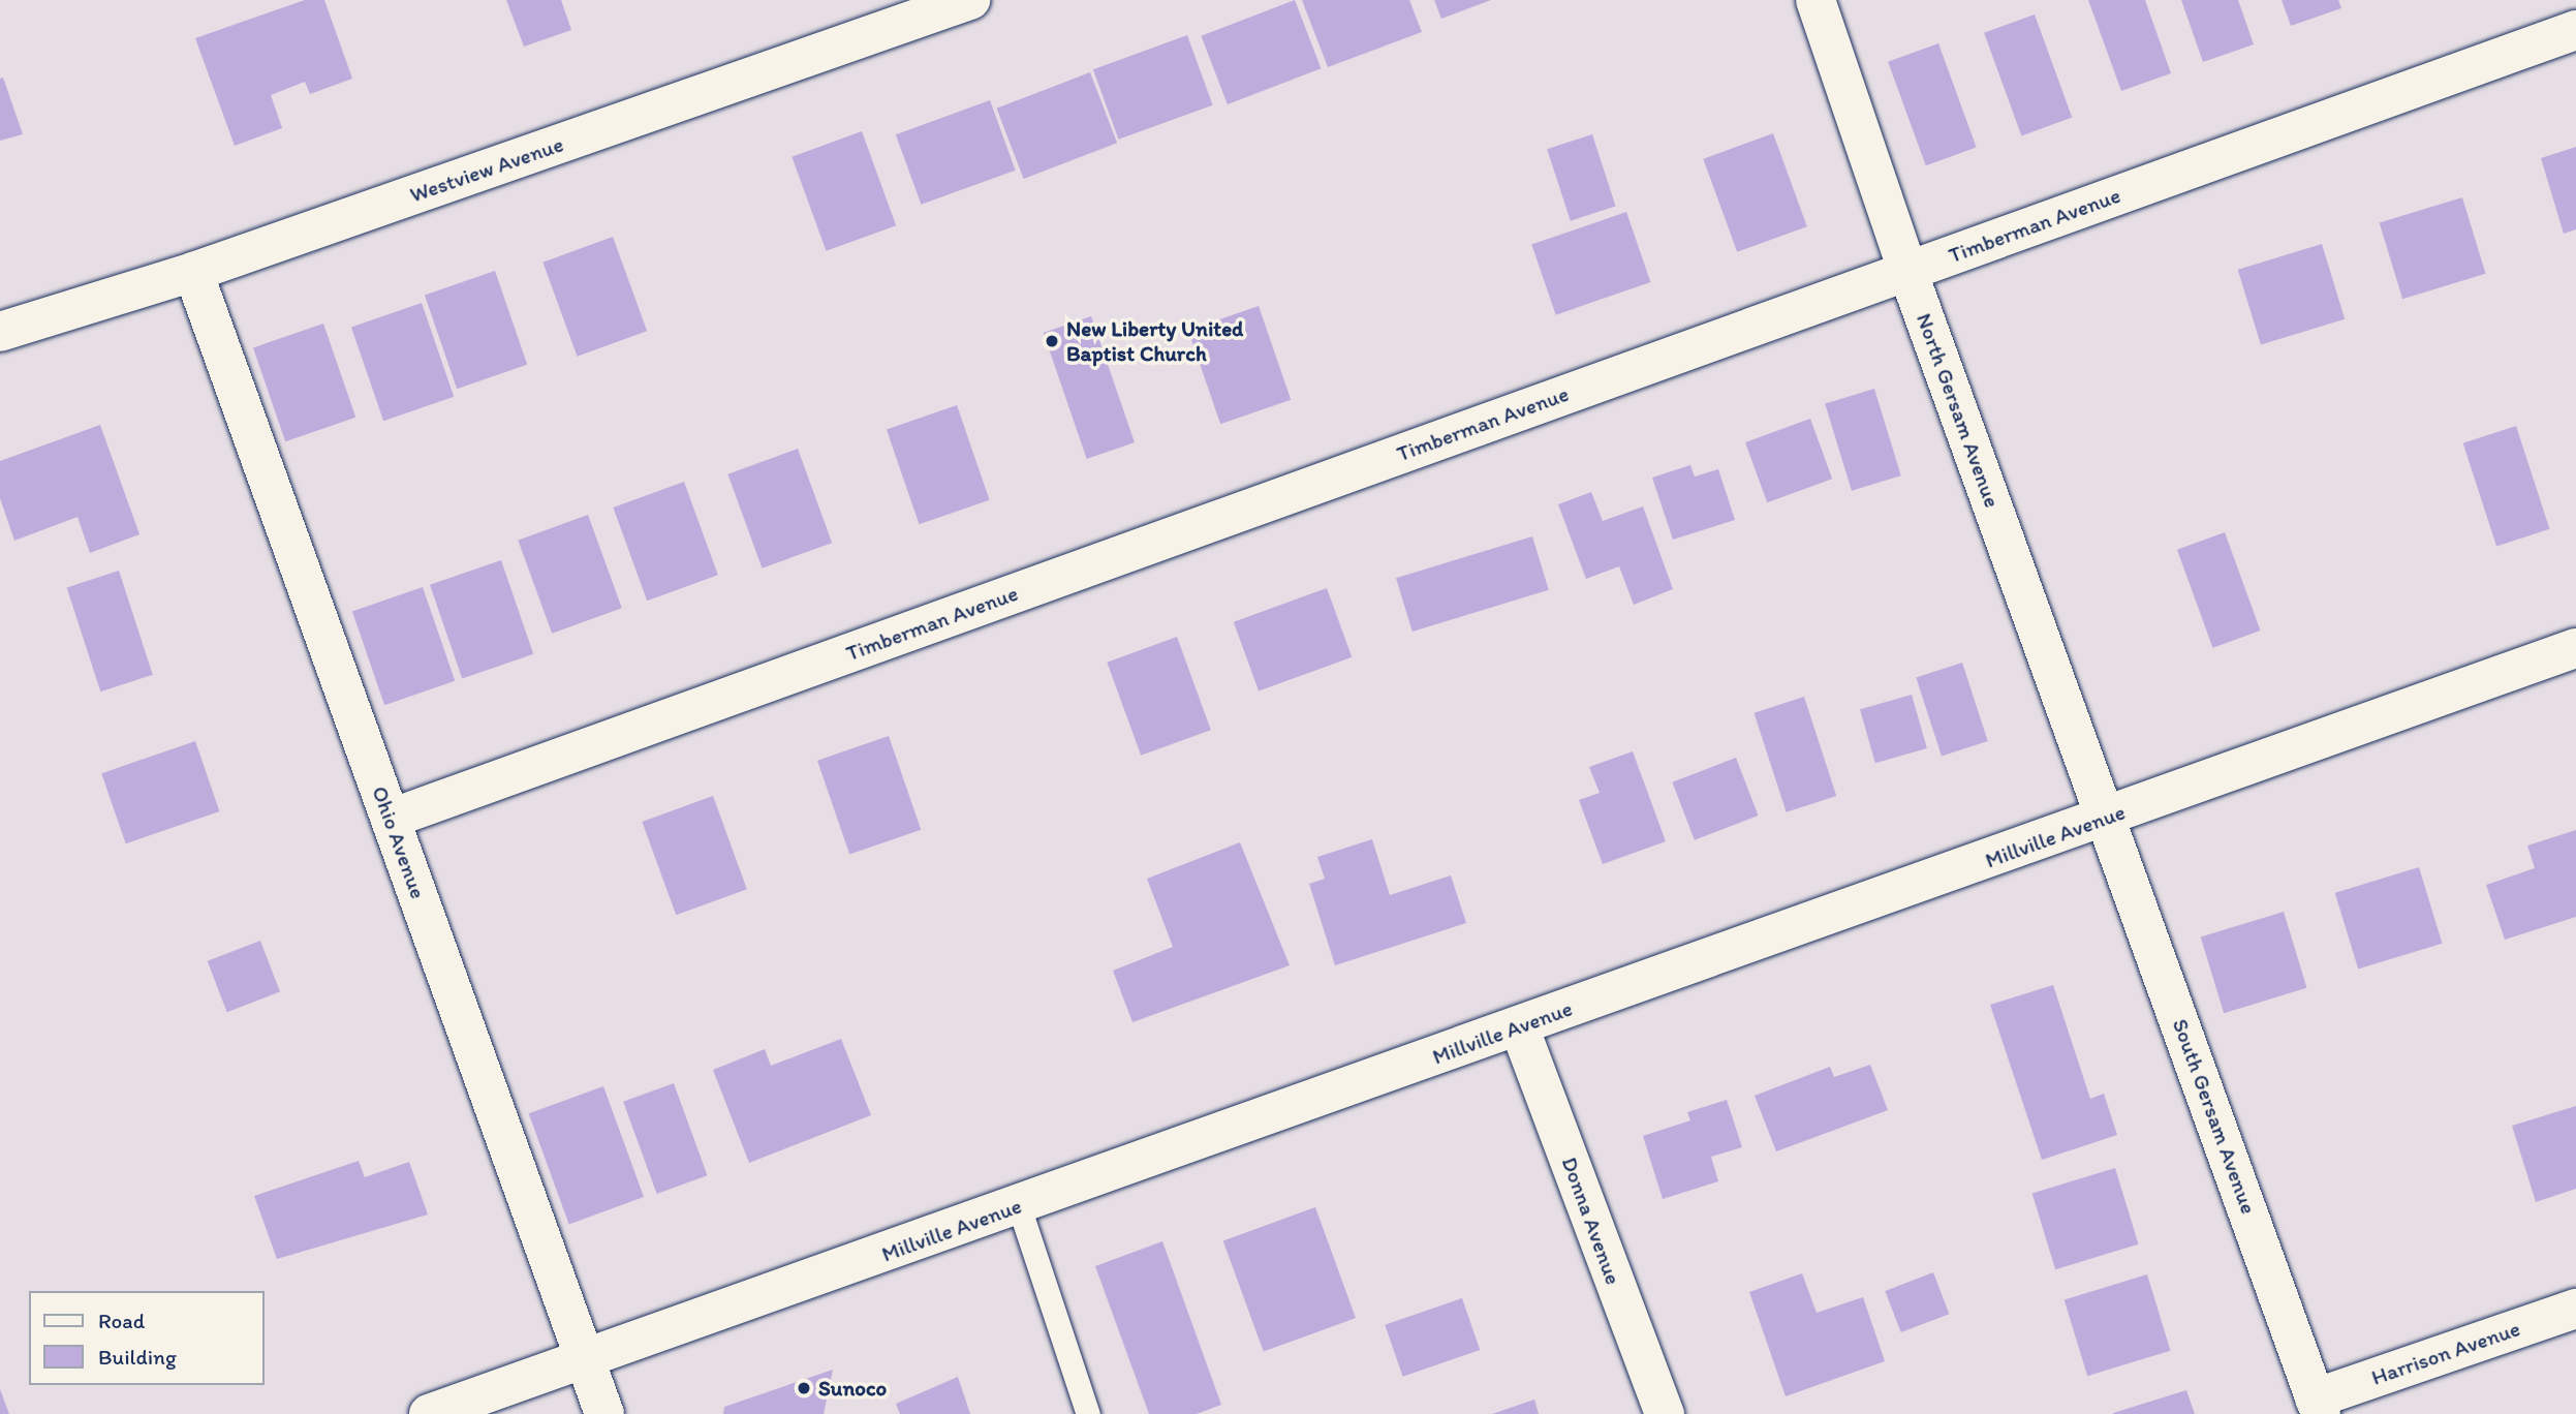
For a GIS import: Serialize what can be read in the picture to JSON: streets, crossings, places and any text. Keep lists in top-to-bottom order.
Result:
{
  "streets": {
    "street": [
      "Westview Avenue",
      "Timberman Avenue",
      "North Gersam Avenue",
      "Millville Avenue",
      "Ohio Avenue",
      "South Gersam Avenue",
      "Donna Avenue",
      "Harrison Avenue"
    ]
  },
  "crossings": [
    ["Westview Avenue", "Ohio Avenue"],
    ["Timberman Avenue", "North Gersam Avenue"],
    ["Timberman Avenue", "Ohio Avenue"],
    ["North Gersam Avenue", "Millville Avenue"],
    ["North Gersam Avenue", "South Gersam Avenue"],
    ["Millville Avenue", "Ohio Avenue"],
    ["Millville Avenue", "South Gersam Avenue"],
    ["Millville Avenue", "Donna Avenue"],
    ["South Gersam Avenue", "Harrison Avenue"]
  ],
  "places": ["New Liberty United Baptist Church", "Sunoco"],
  "legend": ["Road", "Building"]
}
